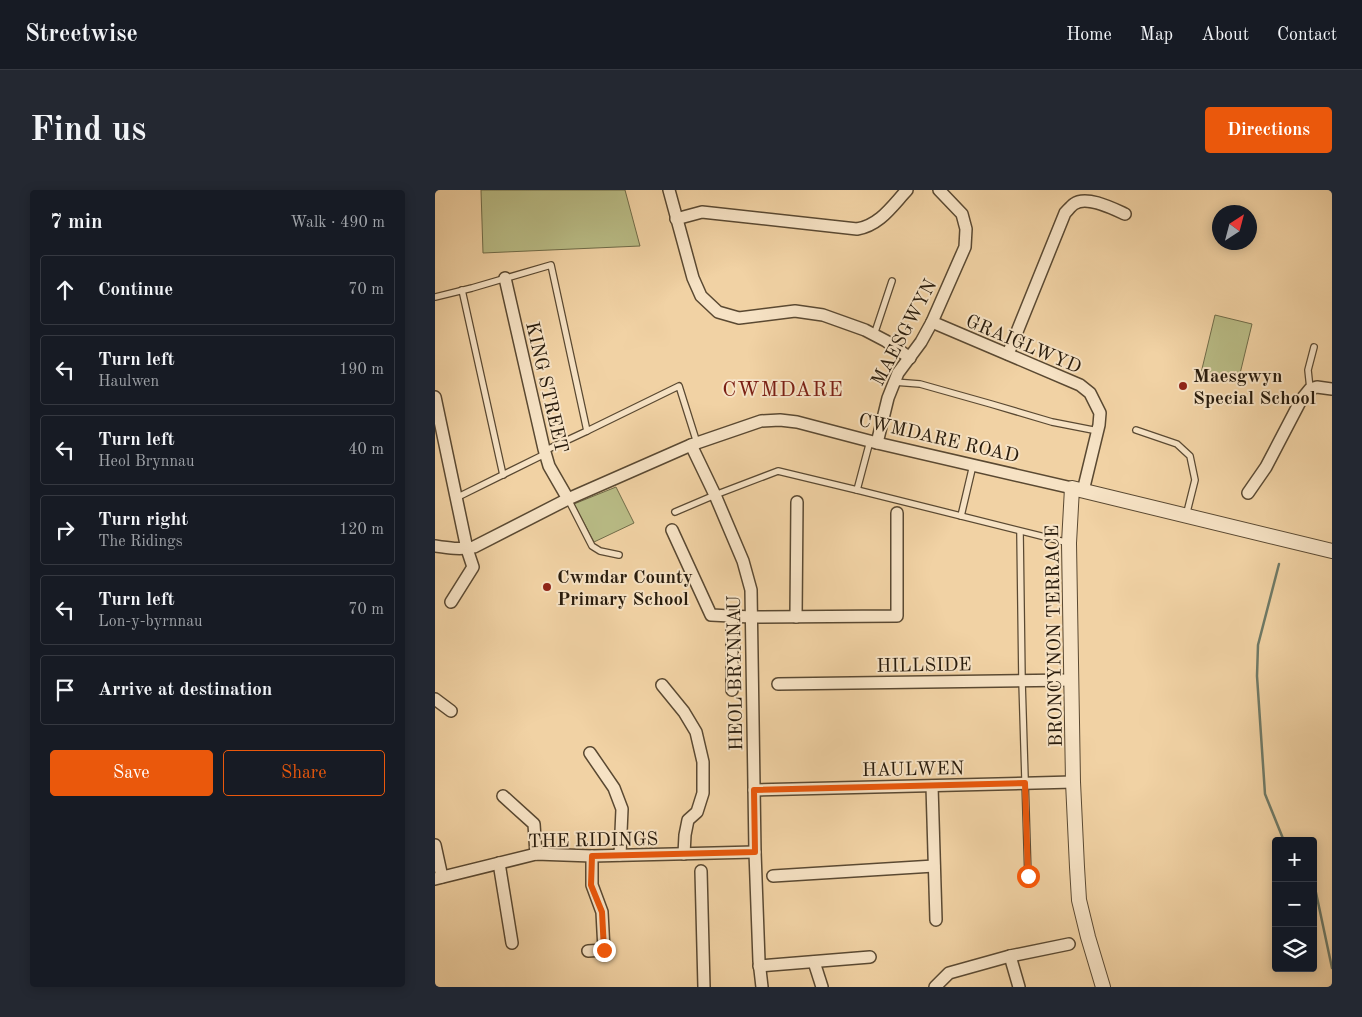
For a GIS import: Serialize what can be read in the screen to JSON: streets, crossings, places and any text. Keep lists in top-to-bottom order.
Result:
{
  "streets": {
    "street": [
      "MAESGWYN",
      "GRAIGLWYD",
      "KING STREET",
      "CWMDARE ROAD",
      "BRONCYNON TERRACE",
      "HILLSIDE",
      "HEOL BRYNNAU",
      "HAULWEN",
      "THE RIDINGS"
    ]
  },
  "crossings": [
    ["MAESGWYN", "GRAIGLWYD"],
    ["MAESGWYN", "CWMDARE ROAD"],
    ["GRAIGLWYD", "CWMDARE ROAD"],
    ["GRAIGLWYD", "BRONCYNON TERRACE"],
    ["KING STREET", "CWMDARE ROAD"],
    ["CWMDARE ROAD", "BRONCYNON TERRACE"],
    ["CWMDARE ROAD", "HEOL BRYNNAU"],
    ["BRONCYNON TERRACE", "HILLSIDE"],
    ["BRONCYNON TERRACE", "HAULWEN"],
    ["HEOL BRYNNAU", "HAULWEN"],
    ["HEOL BRYNNAU", "THE RIDINGS"]
  ],
  "districts": ["CWMDARE"],
  "places": ["Maesgwyn Special School", "Cwmdar County Primary School"],
  "north": "top right",
  "page": {
    "header": "Streetwise",
    "nav": [
      "Home",
      "Map",
      "About",
      "Contact"
    ],
    "buttons": [
      "Directions",
      ["Save", "Share"]
    ],
    "title": "Find us",
    "heading": ["7 min", "Walk · 490 m"],
    "list": [
      ["Continue", "70 m"],
      ["Turn left", "Haulwen", "190 m"],
      ["Turn left", "Heol Brynnau", "40 m"],
      ["Turn right", "The Ridings", "120 m"],
      ["Turn left", "Lon-y-byrnnau", "70 m"],
      "Arrive at destination"
    ],
    "map_buttons": ["+", "−"]
  }
}
